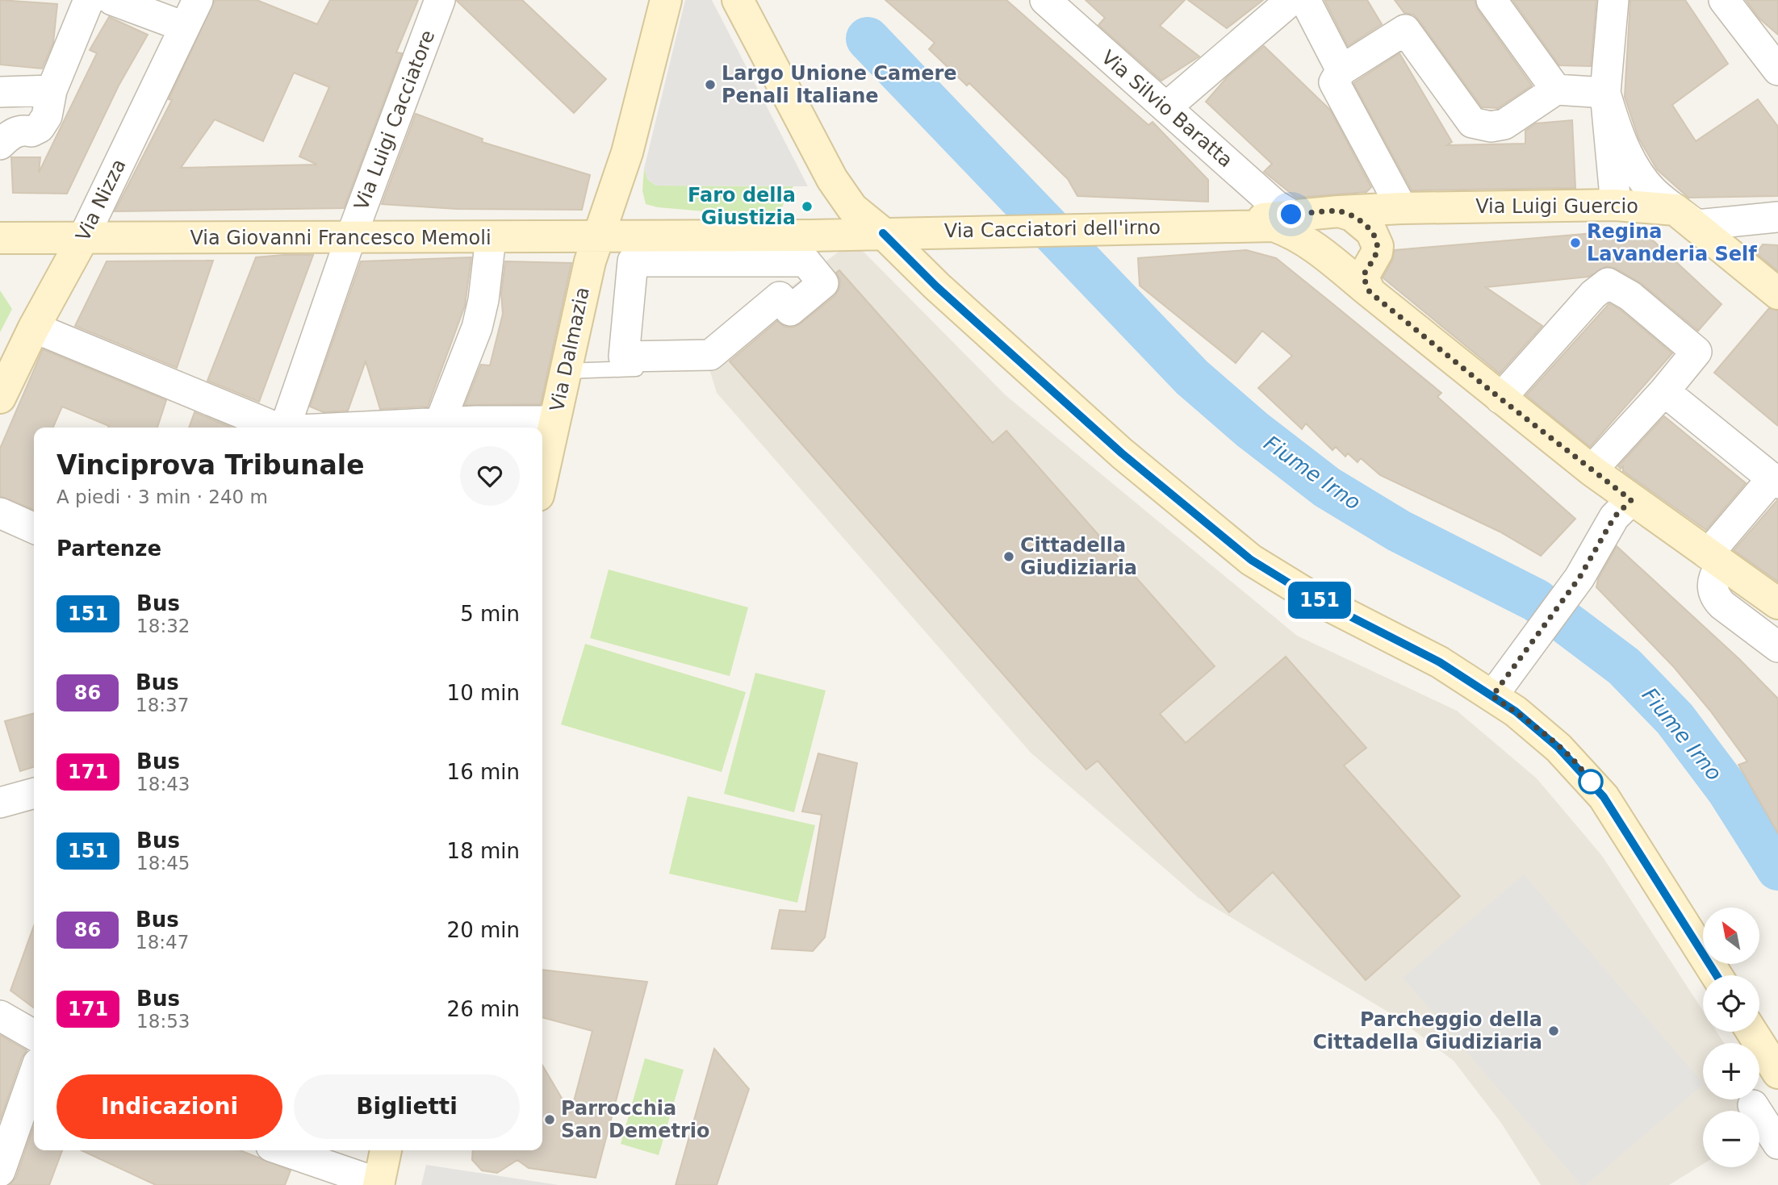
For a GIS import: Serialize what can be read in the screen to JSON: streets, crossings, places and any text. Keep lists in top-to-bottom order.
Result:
{
  "streets": {
    "main road": [
      "Via Silvio Baratta",
      "Via Nizza",
      "Via Luigi Guercio",
      "Via Cacciatori dell'irno",
      "Via Giovanni Francesco Memoli",
      "Via Dalmazia"
    ],
    "street": ["Via Luigi Cacciatore"]
  },
  "crossings": [
    ["Via Silvio Baratta", "Via Cacciatori dell'irno"],
    ["Via Luigi Cacciatore", "Via Giovanni Francesco Memoli"],
    ["Via Nizza", "Via Giovanni Francesco Memoli"],
    ["Via Cacciatori dell'irno", "Via Giovanni Francesco Memoli"],
    ["Via Cacciatori dell'irno", "Via Dalmazia"],
    ["Via Giovanni Francesco Memoli", "Via Dalmazia"]
  ],
  "water": ["Fiume Irno"],
  "places": [
    "Largo Unione Camere Penali Italiane",
    "Faro della Giustizia",
    "Regina Lavanderia Self",
    "Cittadella Giudiziaria",
    "Parcheggio della Cittadella Giudiziaria",
    "Parrocchia San Demetrio"
  ],
  "lines": ["bus line 151"],
  "north": "top left",
  "page": {
    "on_map": "151",
    "heading": [
      ["Vinciprova Tribunale", "A piedi · 3 min · 240 m"],
      "Partenze"
    ],
    "list": [
      {
        "mark": "151",
        "name": "Bus",
        "note": "18:32",
        "value": "5 min"
      },
      {
        "mark": "86",
        "name": "Bus",
        "note": "18:37",
        "value": "10 min"
      },
      {
        "mark": "171",
        "name": "Bus",
        "note": "18:43",
        "value": "16 min"
      },
      {
        "mark": "151",
        "name": "Bus",
        "note": "18:45",
        "value": "18 min"
      },
      {
        "mark": "86",
        "name": "Bus",
        "note": "18:47",
        "value": "20 min"
      },
      {
        "mark": "171",
        "name": "Bus",
        "note": "18:53",
        "value": "26 min"
      }
    ],
    "map_buttons": ["+", "−"],
    "buttons": ["Indicazioni", "Biglietti"]
  }
}
